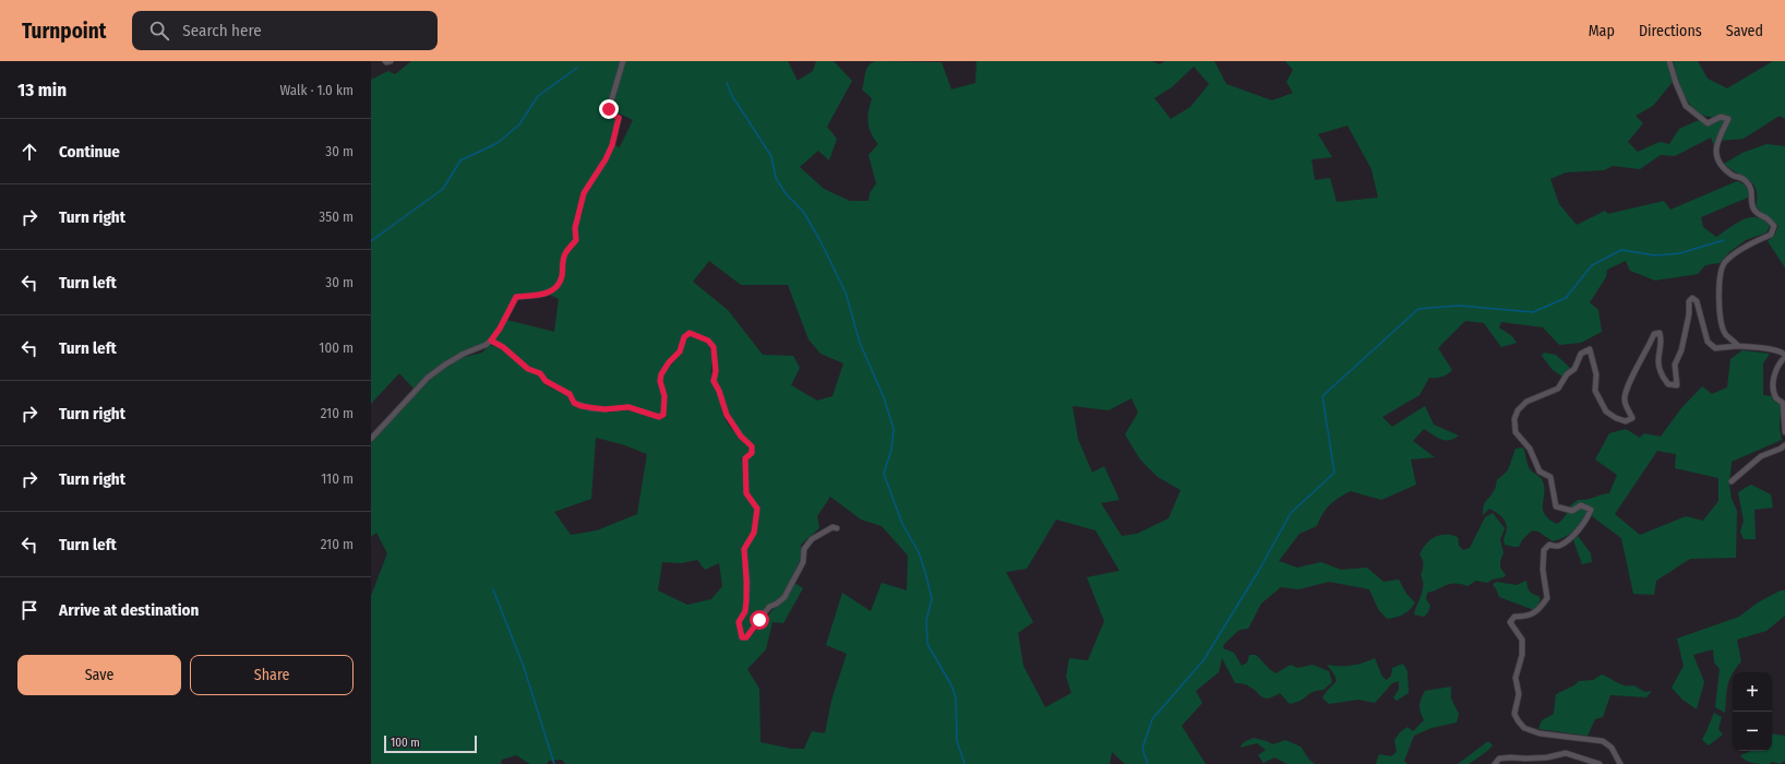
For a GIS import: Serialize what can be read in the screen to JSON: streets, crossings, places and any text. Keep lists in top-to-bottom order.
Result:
{
  "scale_bar": "100 m",
  "page": {
    "header": "Turnpoint",
    "search": "Search here",
    "nav": ["Map", "Directions", "Saved"],
    "heading": ["13 min", "Walk · 1.0 km"],
    "list": [
      ["Continue", "30 m"],
      ["Turn right", "350 m"],
      ["Turn left", "30 m"],
      ["Turn left", "100 m"],
      ["Turn right", "210 m"],
      ["Turn right", "110 m"],
      ["Turn left", "210 m"],
      "Arrive at destination"
    ],
    "buttons": ["Save", "Share"],
    "map_buttons": ["+", "−"],
    "scale": "100 m"
  }
}
